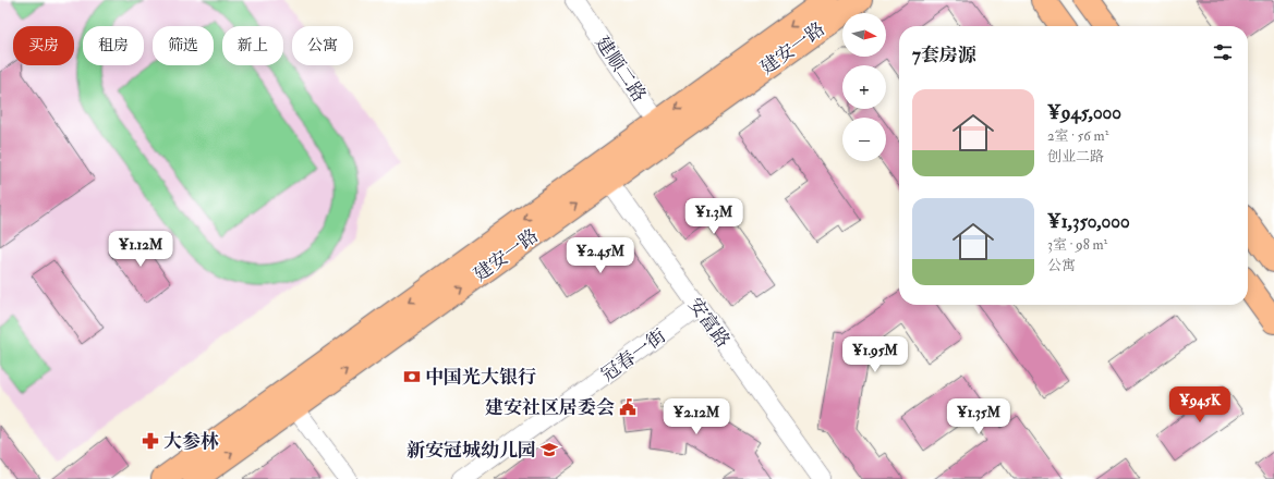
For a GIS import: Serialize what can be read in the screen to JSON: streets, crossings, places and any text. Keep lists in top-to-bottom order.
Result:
{
  "streets": {
    "main road": ["建安一路"],
    "street": ["建顺二路", "安富路", "冠春一街"]
  },
  "crossings": [
    ["建安一路", "建顺二路"],
    ["建安一路", "安富路"],
    ["安富路", "冠春一街"]
  ],
  "places": {
    "bank": ["中国光大银行"],
    "public building": ["建安社区居委会"],
    "pharmacy": ["大参林"],
    "school or university": ["新安冠城幼儿园"]
  },
  "north": "right",
  "page": {
    "map_buttons": ["+", "−"],
    "chip": [
      "买房",
      "租房",
      "筛选",
      "新上",
      "公寓"
    ],
    "heading": "7套房源",
    "list": [
      {
        "name": "¥945,000",
        "note": "2室 · 56 m² · 创业二路"
      },
      {
        "name": "¥1,350,000",
        "note": "3室 · 98 m² · 公寓"
      }
    ],
    "price": [
      "¥1.3M",
      "¥1.12M",
      "¥2.45M",
      "¥1.95M",
      "¥945K",
      "¥2.12M",
      "¥1.35M"
    ]
  }
}
